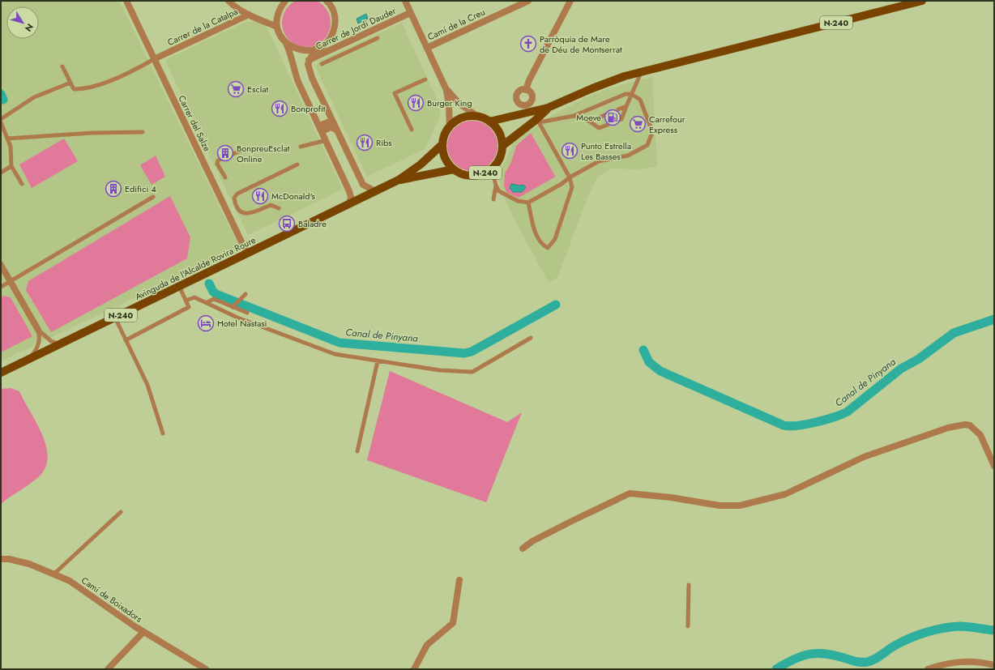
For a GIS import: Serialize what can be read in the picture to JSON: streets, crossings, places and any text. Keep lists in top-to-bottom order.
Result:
{
  "streets": {
    "main road": ["N-240", "Avinguda de l'Alcalde Rovira Roure"],
    "street": [
      "Camí de la Creu",
      "Carrer de la Catalpa",
      "Carrer de Jordi Dauder",
      "Carrer del Salze",
      "Camí de Boixadors"
    ]
  },
  "crossings": [
    ["N-240", "Avinguda de l'Alcalde Rovira Roure"],
    ["Carrer de la Catalpa", "Carrer del Salze"],
    ["Carrer del Salze", "Avinguda de l'Alcalde Rovira Roure"]
  ],
  "water": ["Canal de Pinyana"],
  "places": {
    "church": ["Parròquia de Mare de Déu de Montserrat"],
    "supermarket": ["Esclat", "Carrefour Express"],
    "restaurant": [
      "Burger King",
      "Bonprofit",
      "Ribs",
      "Punto Estrella Les Basses",
      "McDonald's"
    ],
    "fuel station": ["Moeve"],
    "building": ["BonpreuEsclat Online", "Edifici 4"],
    "bus stop": ["Baladre"],
    "hotel": ["Hotel Nastasi"]
  },
  "north": "bottom right"
}
